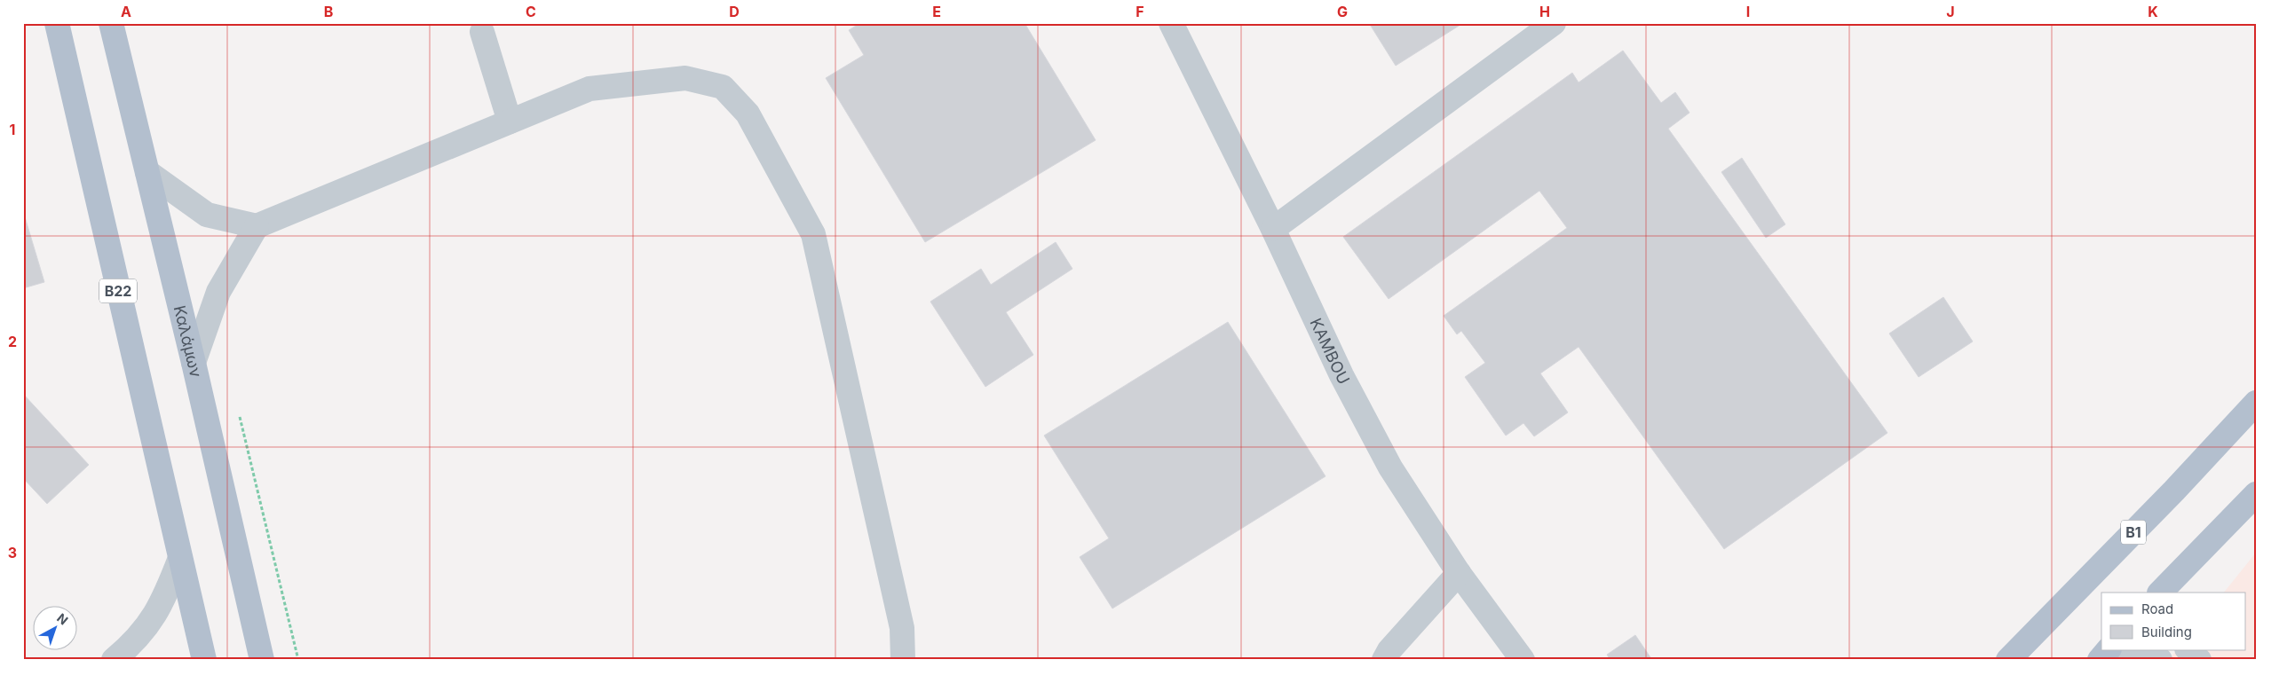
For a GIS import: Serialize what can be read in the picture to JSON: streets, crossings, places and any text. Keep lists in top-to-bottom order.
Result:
{
  "streets": {
    "main road": ["B22", "Καλάμων", "B1"],
    "street": ["KAMBOU"]
  },
  "legend": ["Road", "Building"],
  "north": "top right",
  "grid": {
    "columns": [
      "A",
      "B",
      "C",
      "D",
      "E",
      "F",
      "G",
      "H",
      "I",
      "J",
      "K"
    ],
    "rows": ["1", "2", "3"]
  }
}
